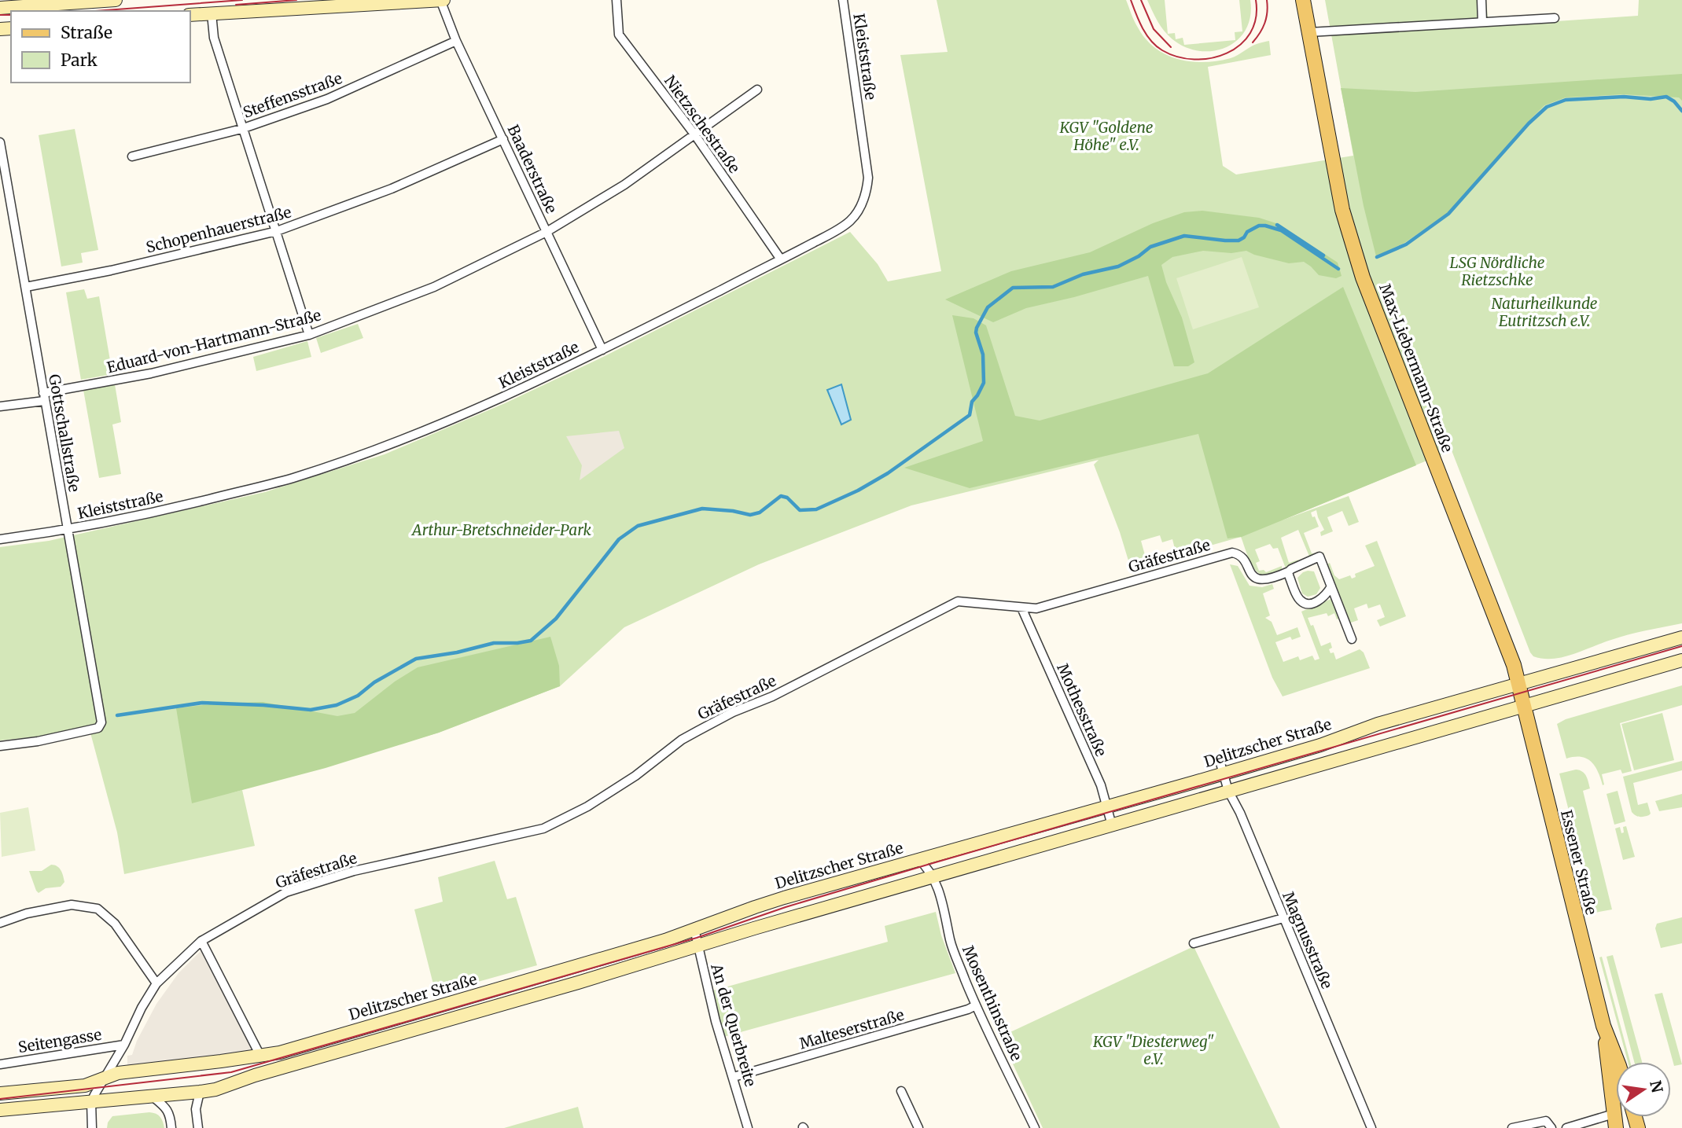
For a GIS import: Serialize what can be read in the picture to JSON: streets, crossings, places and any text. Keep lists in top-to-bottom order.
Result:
{
  "streets": {
    "main road": ["Max-Liebermann-Straße", "Delitzscher Straße", "Essener Straße"],
    "street": [
      "Kleiststraße",
      "Steffensstraße",
      "Nietzschestraße",
      "Baaderstraße",
      "Schopenhauerstraße",
      "Eduard-von-Hartmann-Straße",
      "Gottschallstraße",
      "Gräfestraße",
      "Mothesstraße",
      "Magnusstraße",
      "Mosenthinstraße",
      "An der Querbreite",
      "Malteserstraße",
      "Seitengasse"
    ]
  },
  "crossings": [
    ["Kleiststraße", "Nietzschestraße"],
    ["Kleiststraße", "Baaderstraße"],
    ["Kleiststraße", "Gottschallstraße"],
    ["Steffensstraße", "Baaderstraße"],
    ["Nietzschestraße", "Eduard-von-Hartmann-Straße"],
    ["Baaderstraße", "Schopenhauerstraße"],
    ["Baaderstraße", "Eduard-von-Hartmann-Straße"],
    ["Schopenhauerstraße", "Gottschallstraße"],
    ["Eduard-von-Hartmann-Straße", "Gottschallstraße"],
    ["Max-Liebermann-Straße", "Delitzscher Straße"],
    ["Max-Liebermann-Straße", "Essener Straße"],
    ["Gräfestraße", "Mothesstraße"],
    ["Gräfestraße", "Delitzscher Straße"],
    ["Gräfestraße", "Seitengasse"],
    ["Mothesstraße", "Delitzscher Straße"],
    ["Delitzscher Straße", "Magnusstraße"],
    ["Delitzscher Straße", "Mosenthinstraße"],
    ["Delitzscher Straße", "An der Querbreite"],
    ["Mosenthinstraße", "Malteserstraße"],
    ["An der Querbreite", "Malteserstraße"]
  ],
  "parks": [
    "KGV \"Goldene Höhe\" e.V.",
    "LSG Nördliche Rietzschke",
    "Naturheilkunde Eutritzsch e.V.",
    "Arthur-Bretschneider-Park",
    "KGV \"Diesterweg\" e.V."
  ],
  "legend": ["Straße", "Park"],
  "north": "right"
}
